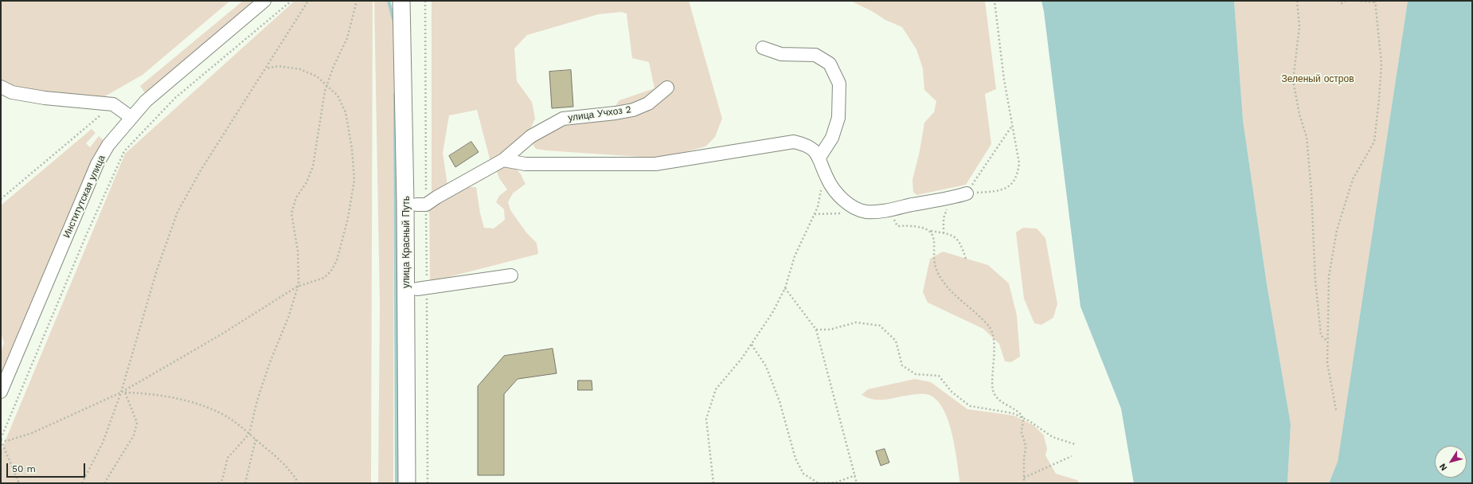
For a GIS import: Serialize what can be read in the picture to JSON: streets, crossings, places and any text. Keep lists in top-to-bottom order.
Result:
{
  "streets": {
    "main road": ["улица Красный Путь"],
    "street": ["улица Учхоз 2", "Институтская улица"]
  },
  "crossings": [
    ["улица Учхоз 2", "улица Красный Путь"]
  ],
  "parks": ["Зеленый остров"],
  "scale_bar": "50 m",
  "north": "bottom left"
}
